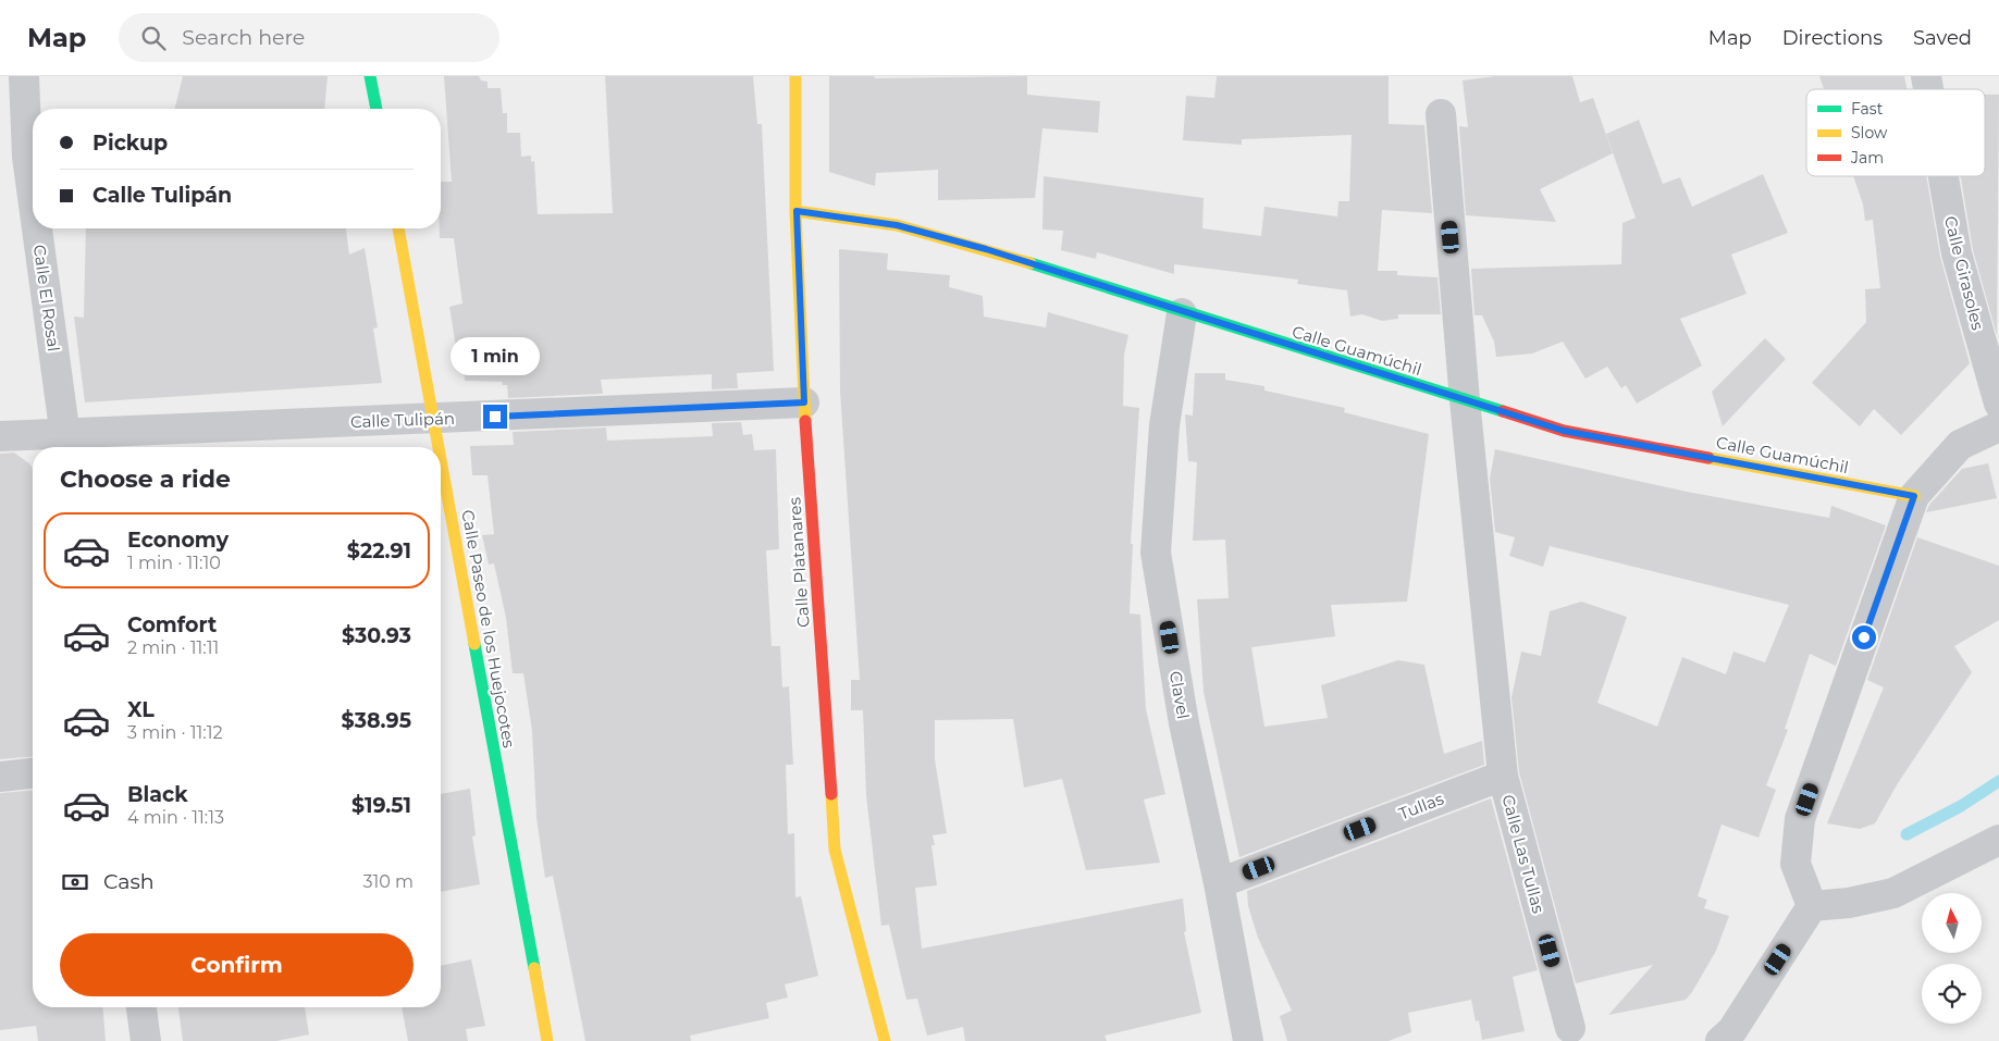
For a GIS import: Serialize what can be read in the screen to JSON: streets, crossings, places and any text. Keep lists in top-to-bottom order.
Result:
{
  "streets": {
    "street": [
      "Calle Girasoles",
      "Calle El Rosal",
      "Calle Guamúchil",
      "Calle Tulipán",
      "Calle Platanares",
      "Calle Paseo de los Huejocotes",
      "Clavel",
      "Tullas",
      "Calle Las Tullas"
    ]
  },
  "crossings": [
    ["Calle El Rosal", "Calle Tulipán"],
    ["Calle Guamúchil", "Calle Platanares"],
    ["Calle Guamúchil", "Clavel"],
    ["Calle Guamúchil", "Calle Las Tullas"],
    ["Calle Tulipán", "Calle Platanares"],
    ["Calle Tulipán", "Calle Paseo de los Huejocotes"],
    ["Clavel", "Tullas"],
    ["Tullas", "Calle Las Tullas"]
  ],
  "legend": ["Fast", "Slow", "Jam"],
  "north": "top",
  "page": {
    "header": "Map",
    "search": "Search here",
    "nav": ["Map", "Directions", "Saved"],
    "banner": ["Pickup", "Calle Tulipán"],
    "bubble": "1 min",
    "heading": "Choose a ride",
    "list": [
      {
        "name": "Economy",
        "note": "1 min · 11:10",
        "value": "$22.91"
      },
      {
        "name": "Comfort",
        "note": "2 min · 11:11",
        "value": "$30.93"
      },
      {
        "name": "XL",
        "note": "3 min · 11:12",
        "value": "$38.95"
      },
      {
        "name": "Black",
        "note": "4 min · 11:13",
        "value": "$19.51"
      }
    ],
    "pay": ["Cash", "310 m"],
    "buttons": "Confirm"
  }
}
